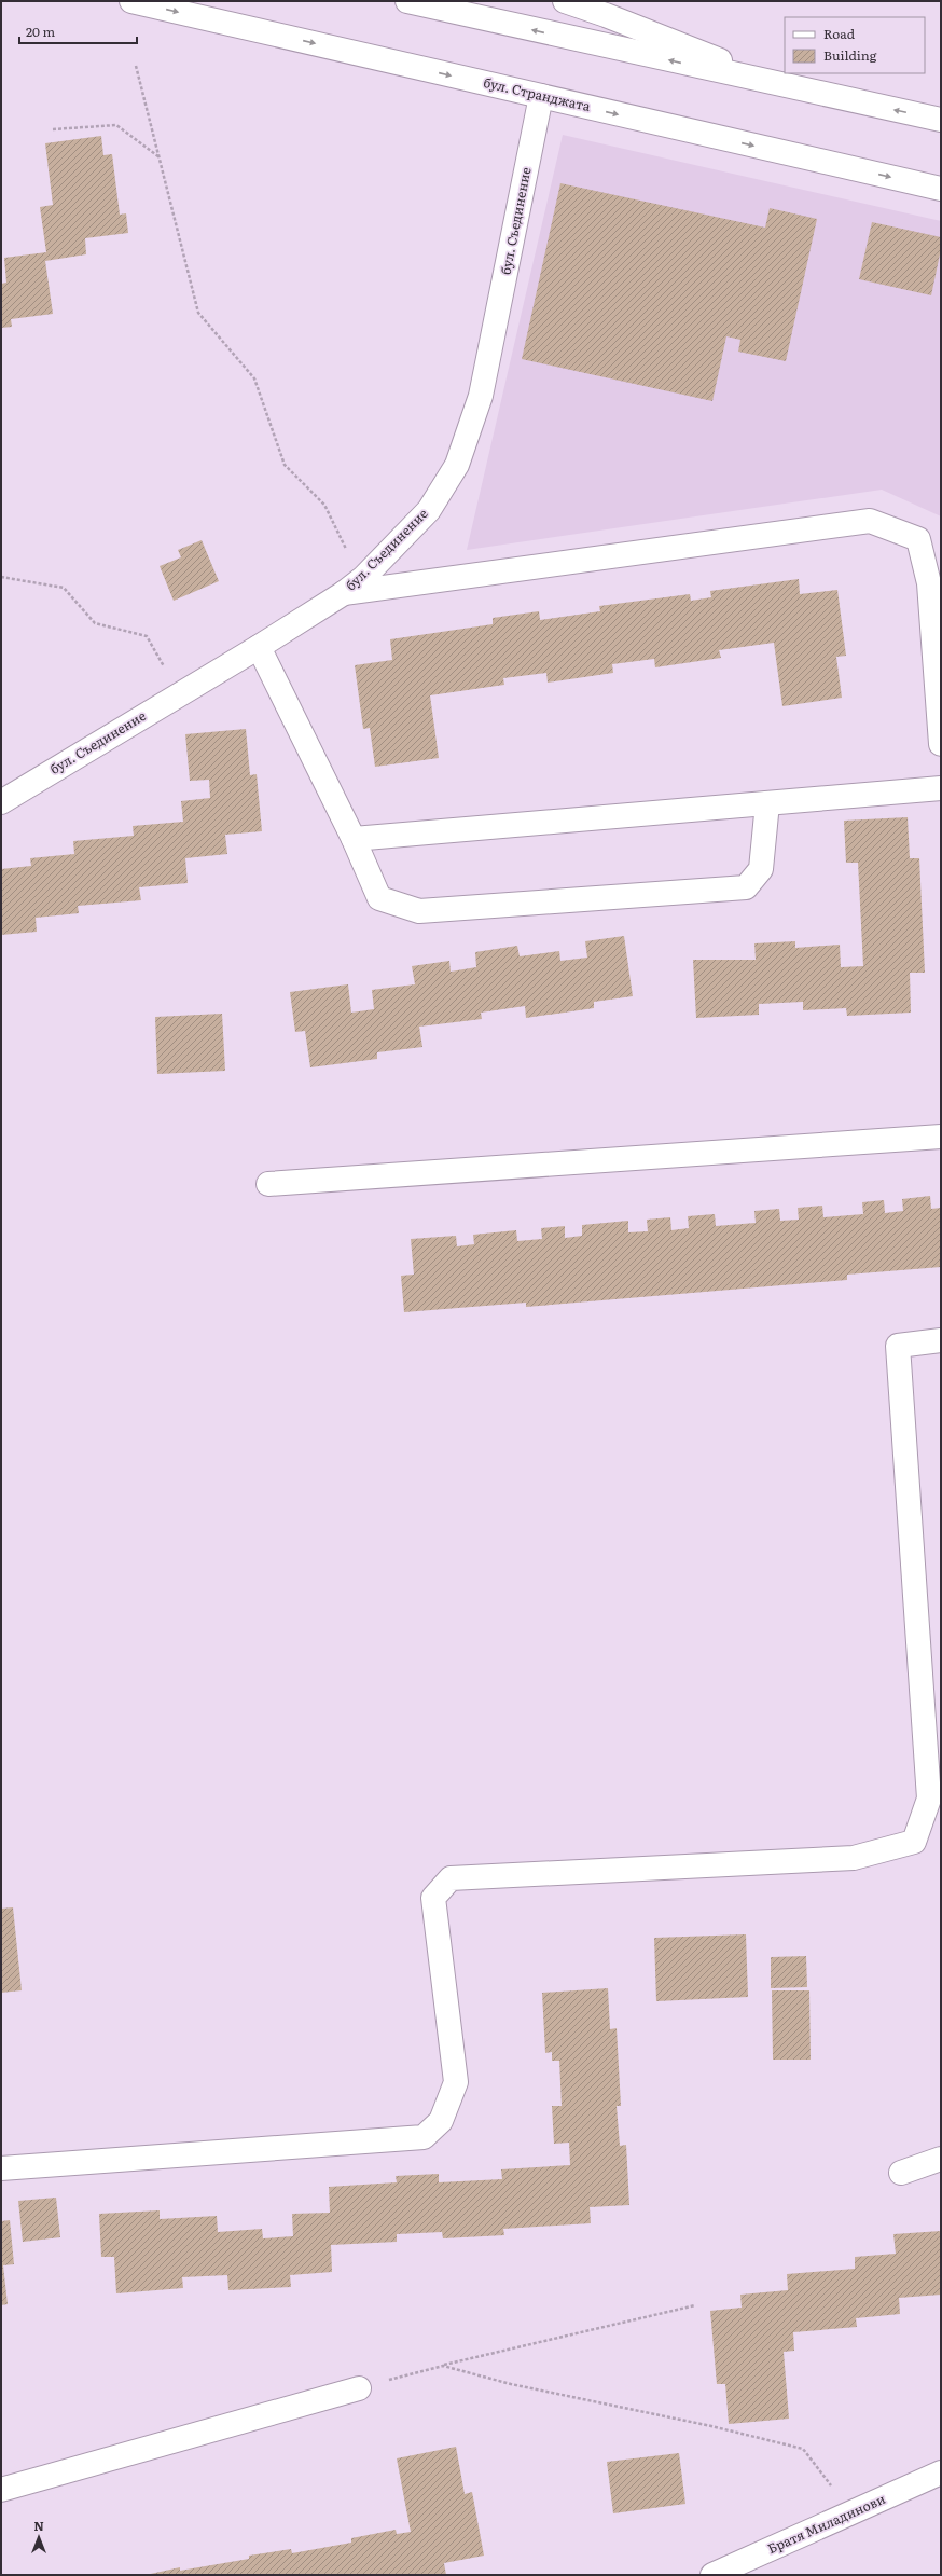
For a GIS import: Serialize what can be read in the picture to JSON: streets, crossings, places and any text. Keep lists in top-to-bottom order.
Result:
{
  "streets": {
    "street": ["бул. Странджата", "бул. Съединение", "Братя Миладинови"]
  },
  "crossings": [
    ["бул. Странджата", "бул. Съединение"]
  ],
  "legend": ["Road", "Building"],
  "scale_bar": "20 m",
  "north": "top"
}
